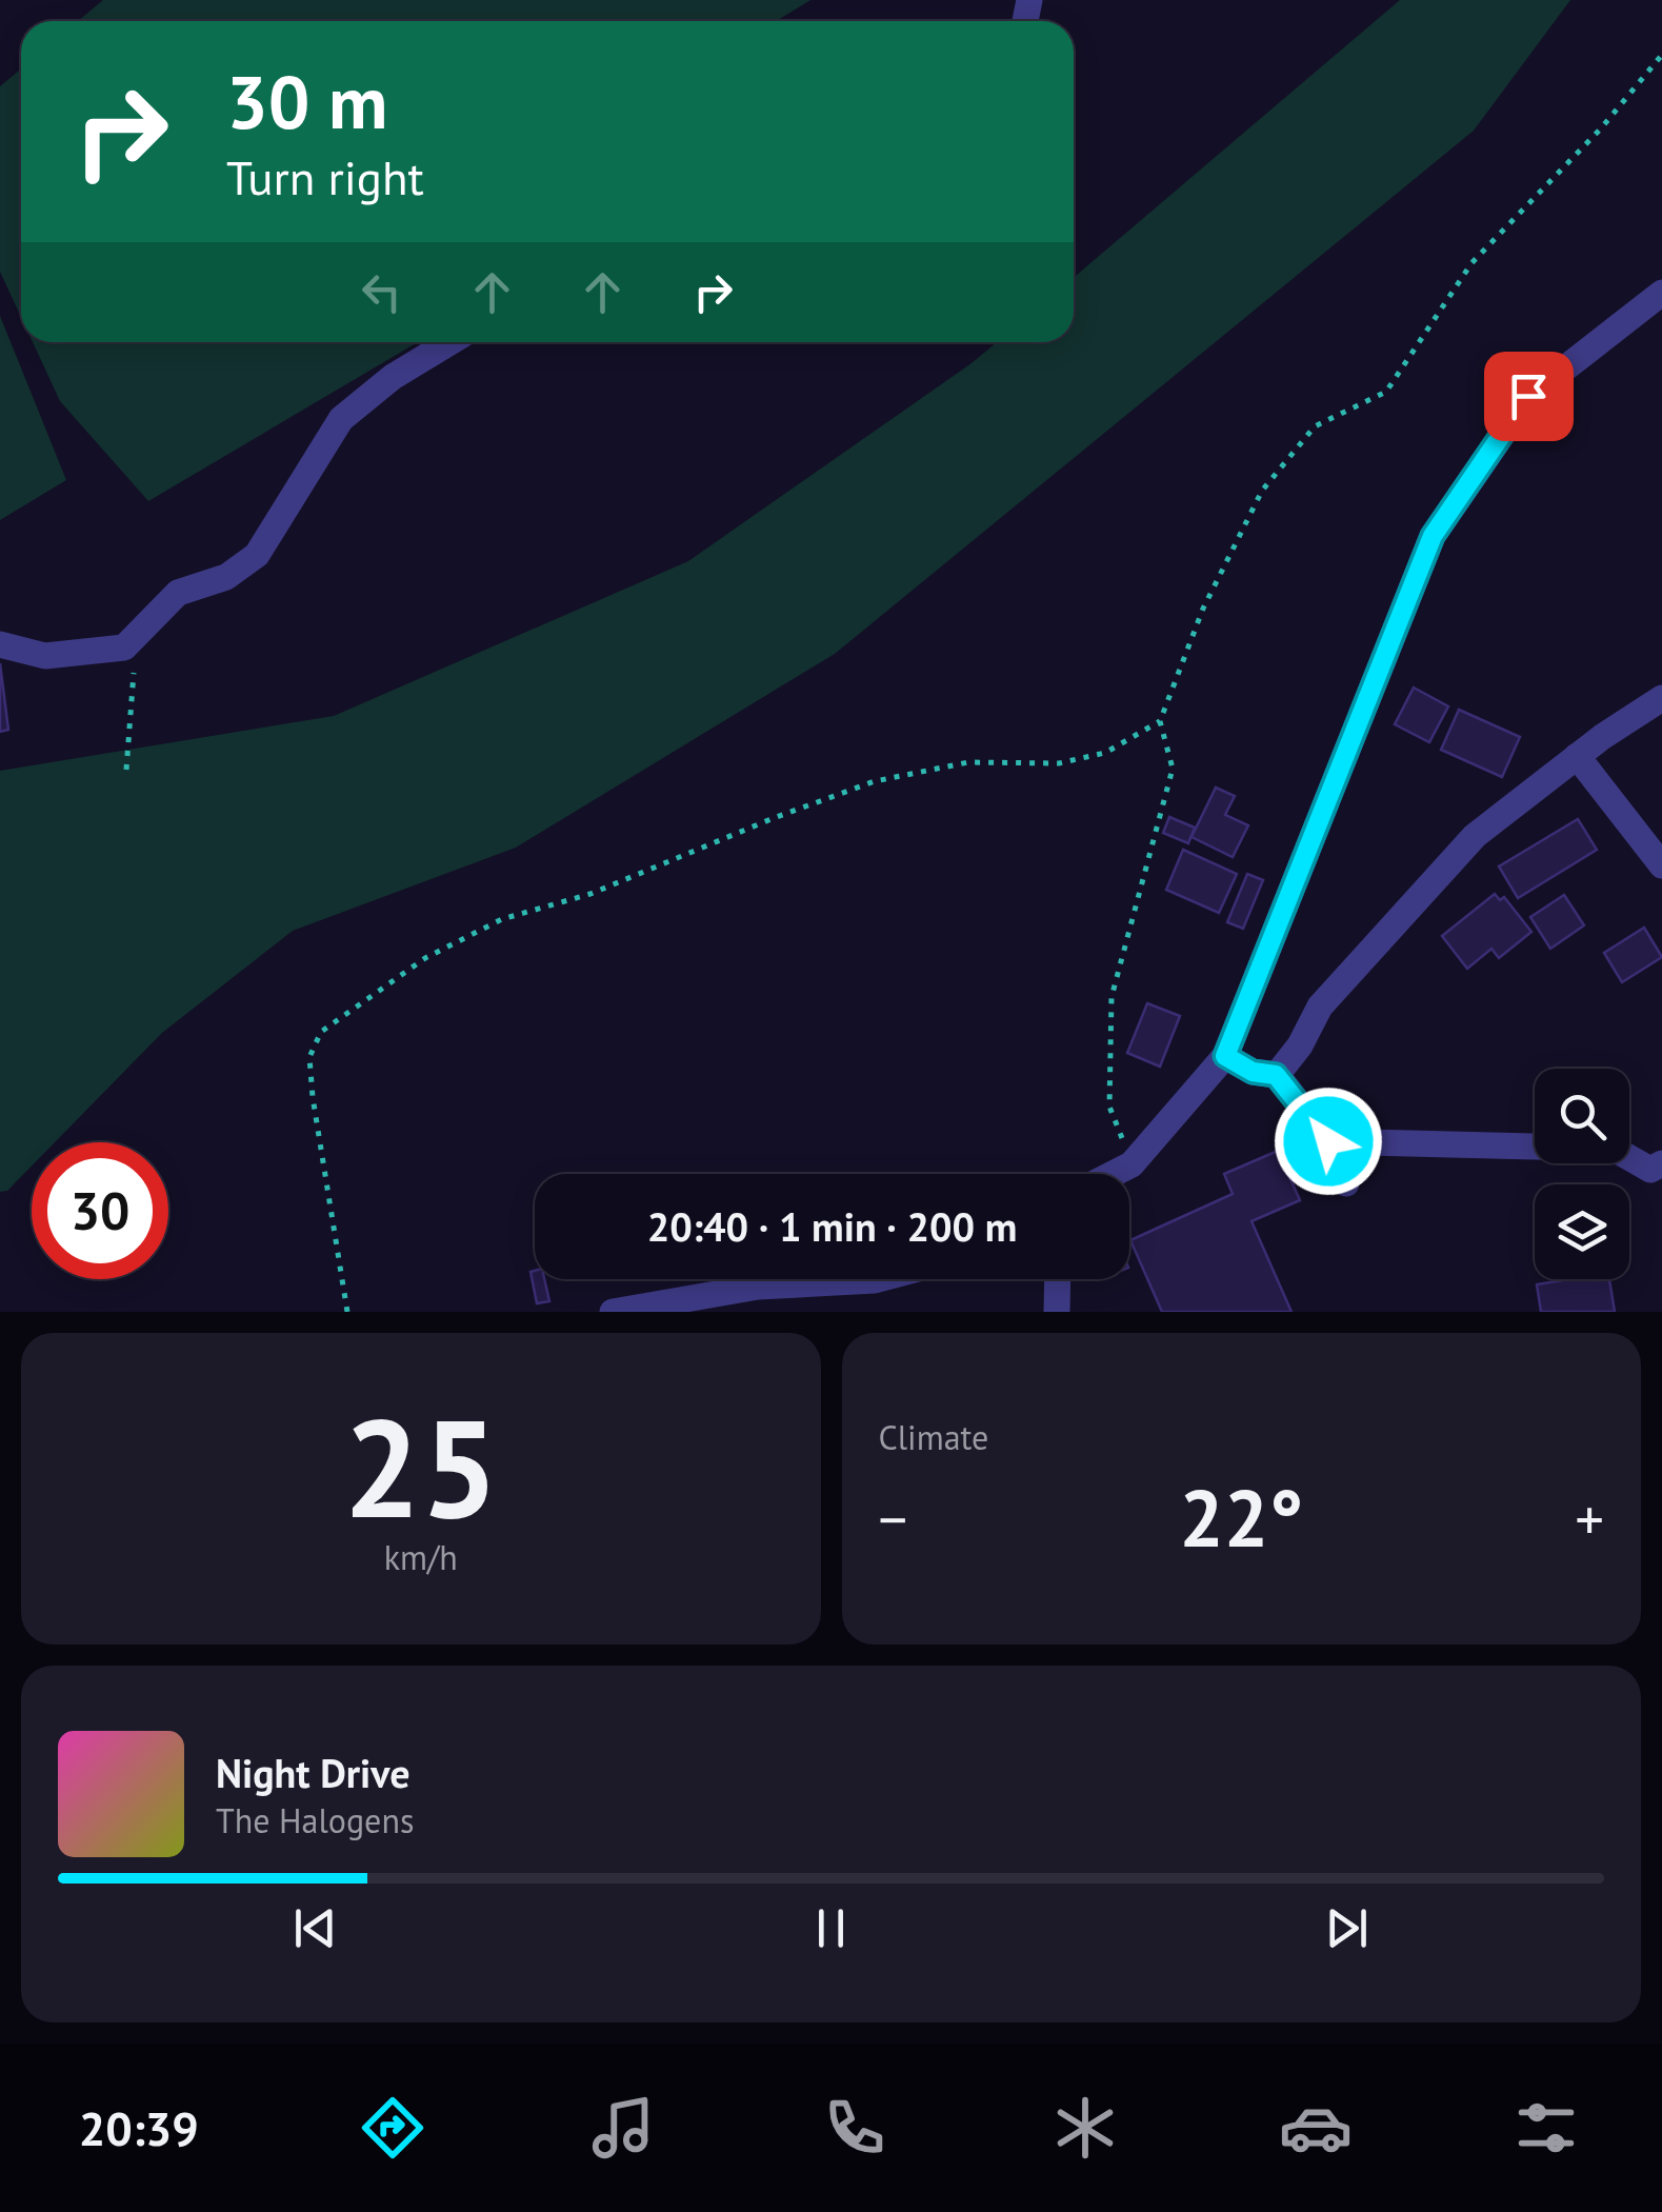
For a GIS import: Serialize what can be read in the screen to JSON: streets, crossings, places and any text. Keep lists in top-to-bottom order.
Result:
{
  "page": {
    "turn": ["30 m", "Turn right"],
    "limit": "30",
    "trip": "20:40 · 1 min · 200 m",
    "tile": [
      ["25", "km/h"],
      "Climate"
    ],
    "heat": ["−", "22°", "+"],
    "song": ["Night Drive", "The Halogens"],
    "tabs": "20:39"
  }
}
